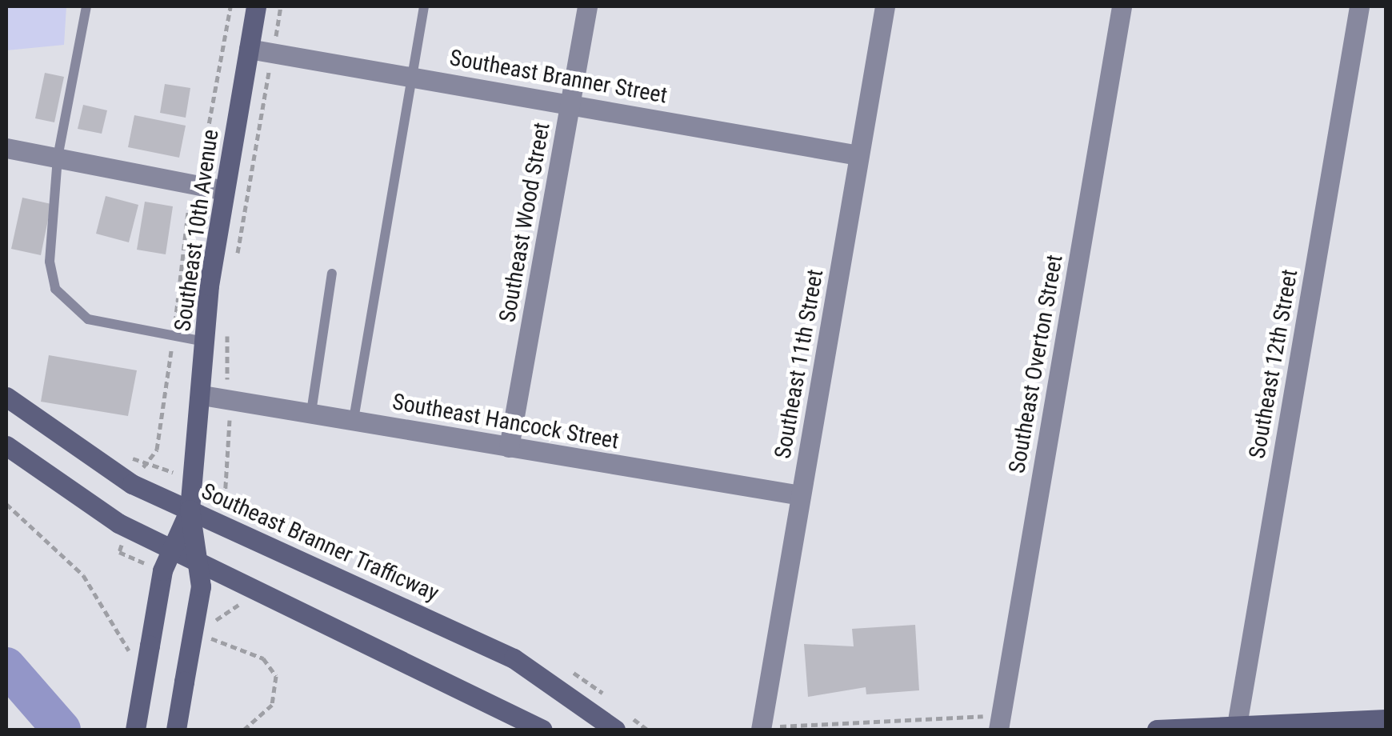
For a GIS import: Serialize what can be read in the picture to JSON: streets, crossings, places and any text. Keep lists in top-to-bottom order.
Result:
{
  "streets": {
    "main road": ["Southeast 10th Avenue", "Southeast Branner Trafficway"],
    "street": [
      "Southeast Branner Street",
      "Southeast Wood Street",
      "Southeast 11th Street",
      "Southeast Overton Street",
      "Southeast 12th Street",
      "Southeast Hancock Street"
    ]
  },
  "crossings": [
    ["Southeast Branner Street", "Southeast Wood Street"],
    ["Southeast Branner Street", "Southeast 10th Avenue"],
    ["Southeast Branner Street", "Southeast 11th Street"],
    ["Southeast Wood Street", "Southeast Hancock Street"],
    ["Southeast 10th Avenue", "Southeast Hancock Street"],
    ["Southeast 10th Avenue", "Southeast Branner Trafficway"],
    ["Southeast 11th Street", "Southeast Hancock Street"]
  ]
}
